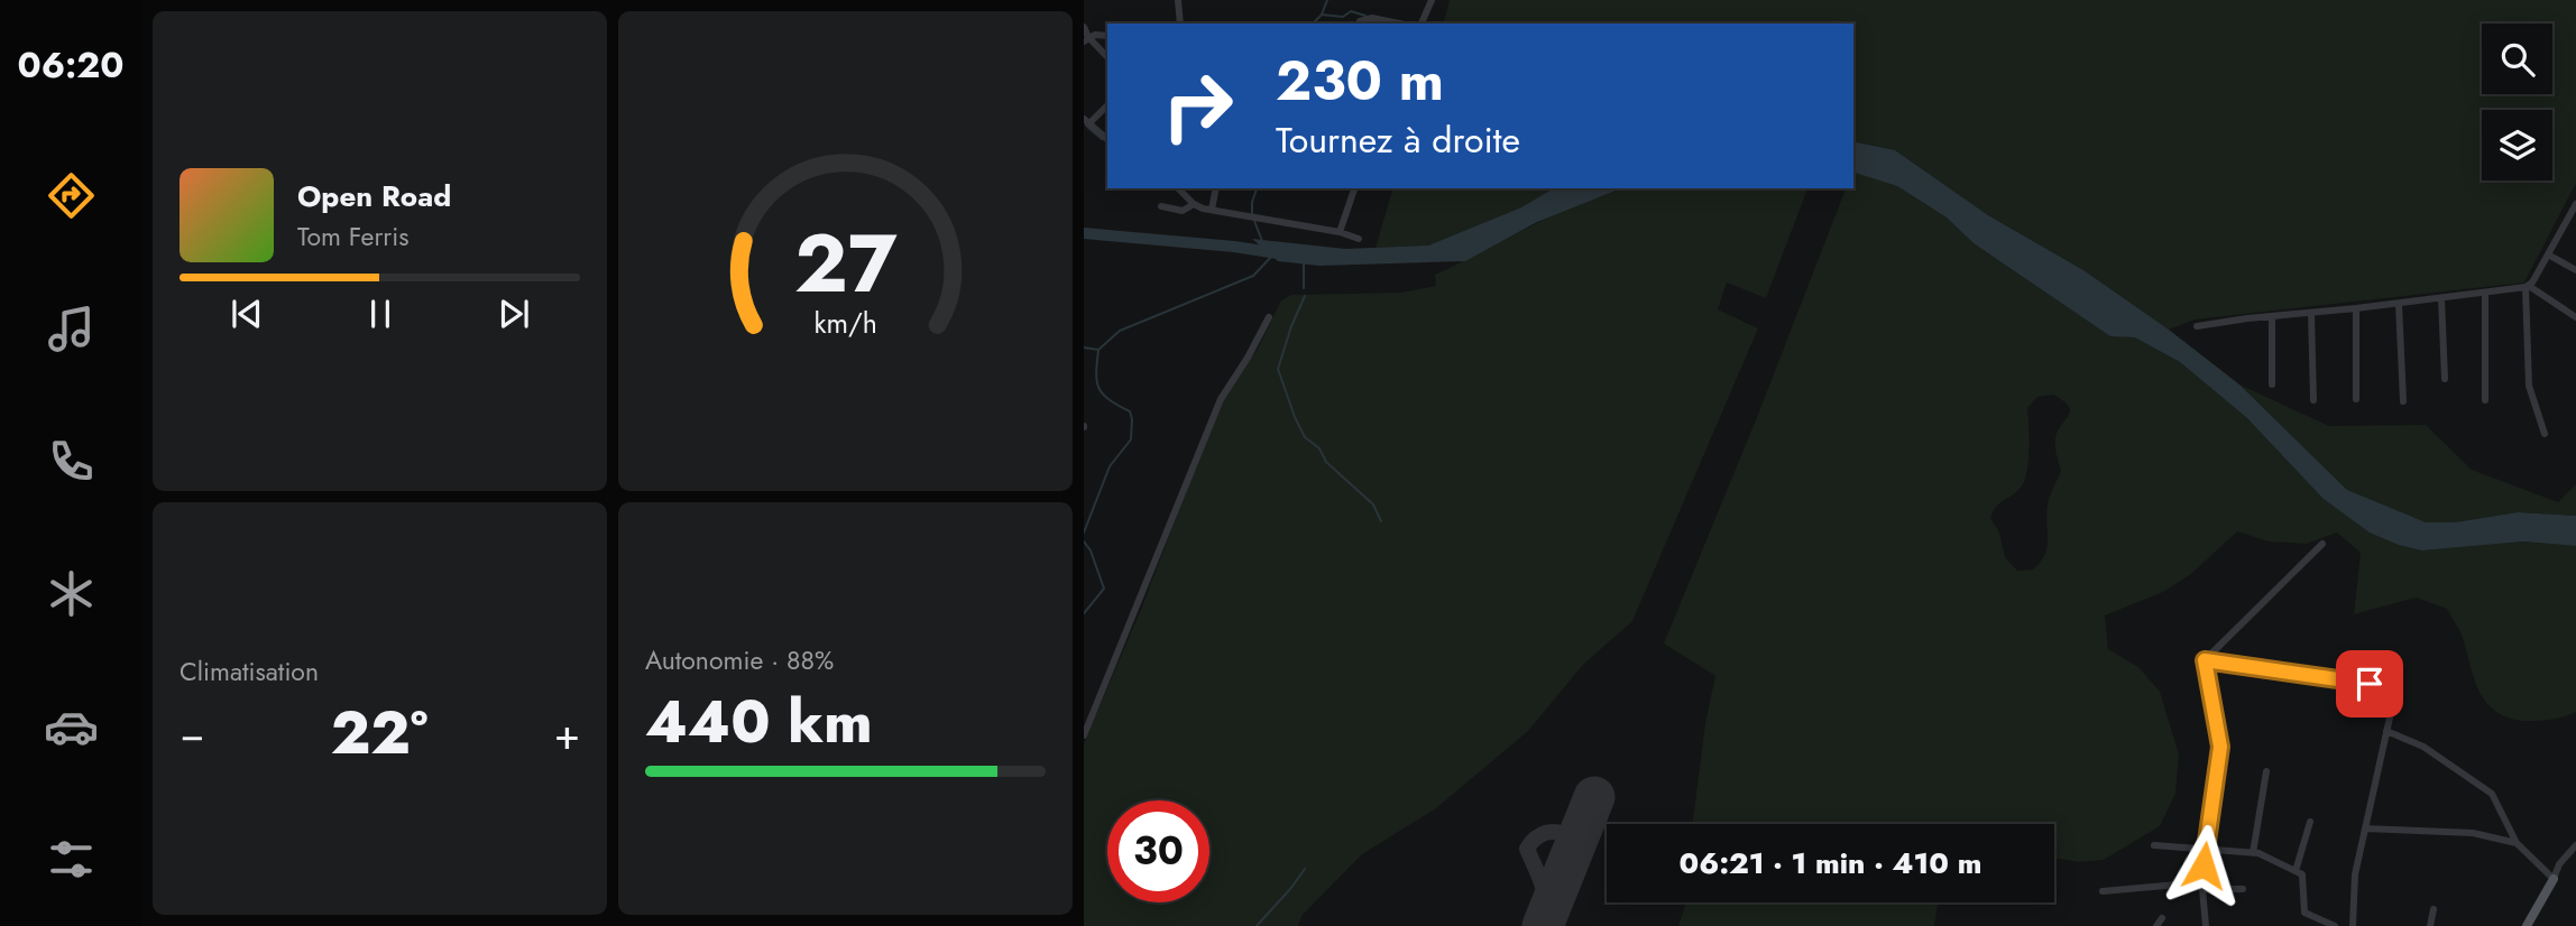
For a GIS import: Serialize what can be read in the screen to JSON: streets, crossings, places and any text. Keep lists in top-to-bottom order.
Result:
{
  "page": {
    "tabs": "06:20",
    "turn": ["230 m", "Tournez à droite"],
    "song": ["Open Road", "Tom Ferris"],
    "tile": [
      "Climatisation",
      ["Autonomie · 88%", "440 km"]
    ],
    "heat": ["−", "22°", "+"],
    "limit": "30",
    "trip": "06:21 · 1 min · 410 m",
    "gauge": ["27", "km/h"]
  }
}
